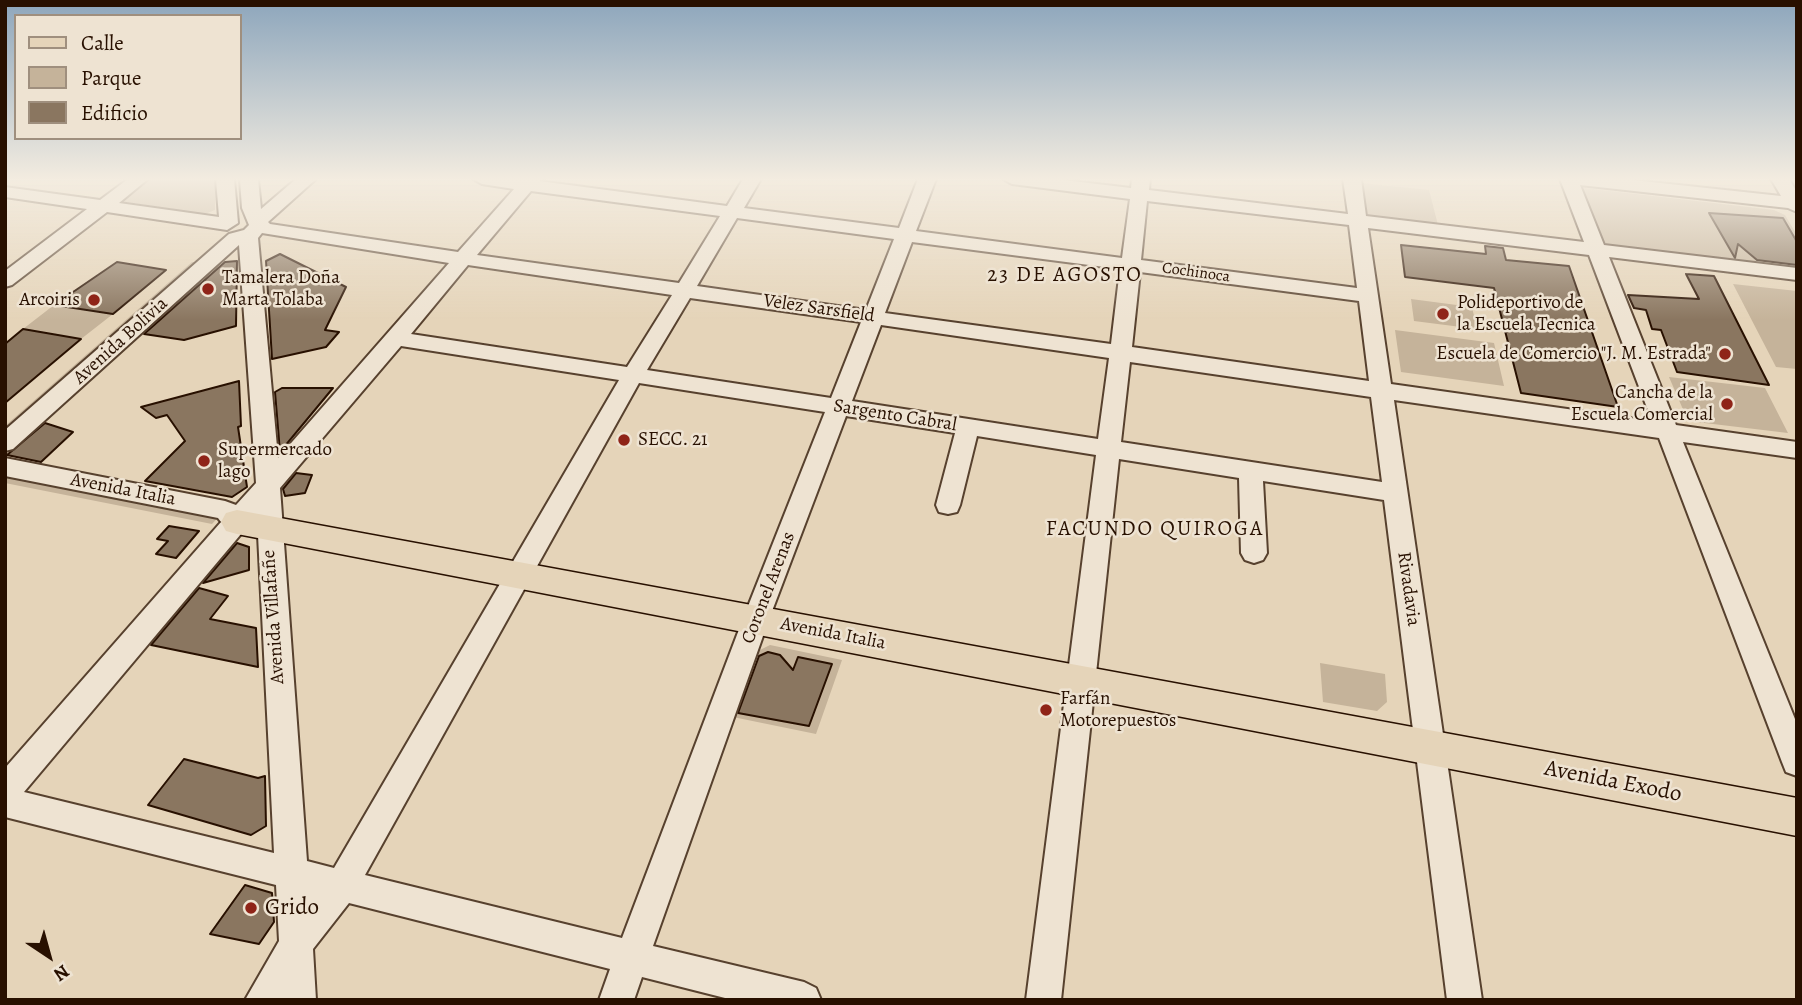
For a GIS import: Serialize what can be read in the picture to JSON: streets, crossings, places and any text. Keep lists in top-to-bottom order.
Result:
{
  "streets": {
    "main road": ["Avenida Italia", "Avenida Exodo"],
    "street": [
      "Cochinoca",
      "Velez Sarsfield",
      "Avenida Bolivia",
      "Sargento Cabral",
      "Coronel Arenas",
      "Rivadavia",
      "Avenida Villafañe"
    ]
  },
  "crossings": [
    ["Cochinoca", "Coronel Arenas"],
    ["Cochinoca", "Rivadavia"],
    ["Velez Sarsfield", "Coronel Arenas"],
    ["Velez Sarsfield", "Rivadavia"],
    ["Sargento Cabral", "Coronel Arenas"],
    ["Sargento Cabral", "Rivadavia"],
    ["Avenida Italia", "Coronel Arenas"],
    ["Avenida Italia", "Rivadavia"],
    ["Avenida Italia", "Avenida Villafañe"],
    ["Avenida Italia", "Avenida Exodo"],
    ["Rivadavia", "Avenida Exodo"]
  ],
  "districts": ["23 DE AGOSTO", "FACUNDO QUIROGA"],
  "places": [
    "Tamalera Doña Marta Tolaba",
    "Arcoiris",
    "Polideportivo de la Escuela Tecnica",
    "Escuela de Comercio \"J. M. Estrada\"",
    "Cancha de la Escuela Comercial",
    "SECC. 21",
    "Supermercado lago",
    "Farfán Motorepuestos",
    "Grido"
  ],
  "legend": ["Calle", "Parque", "Edificio"],
  "north": "bottom right"
}
